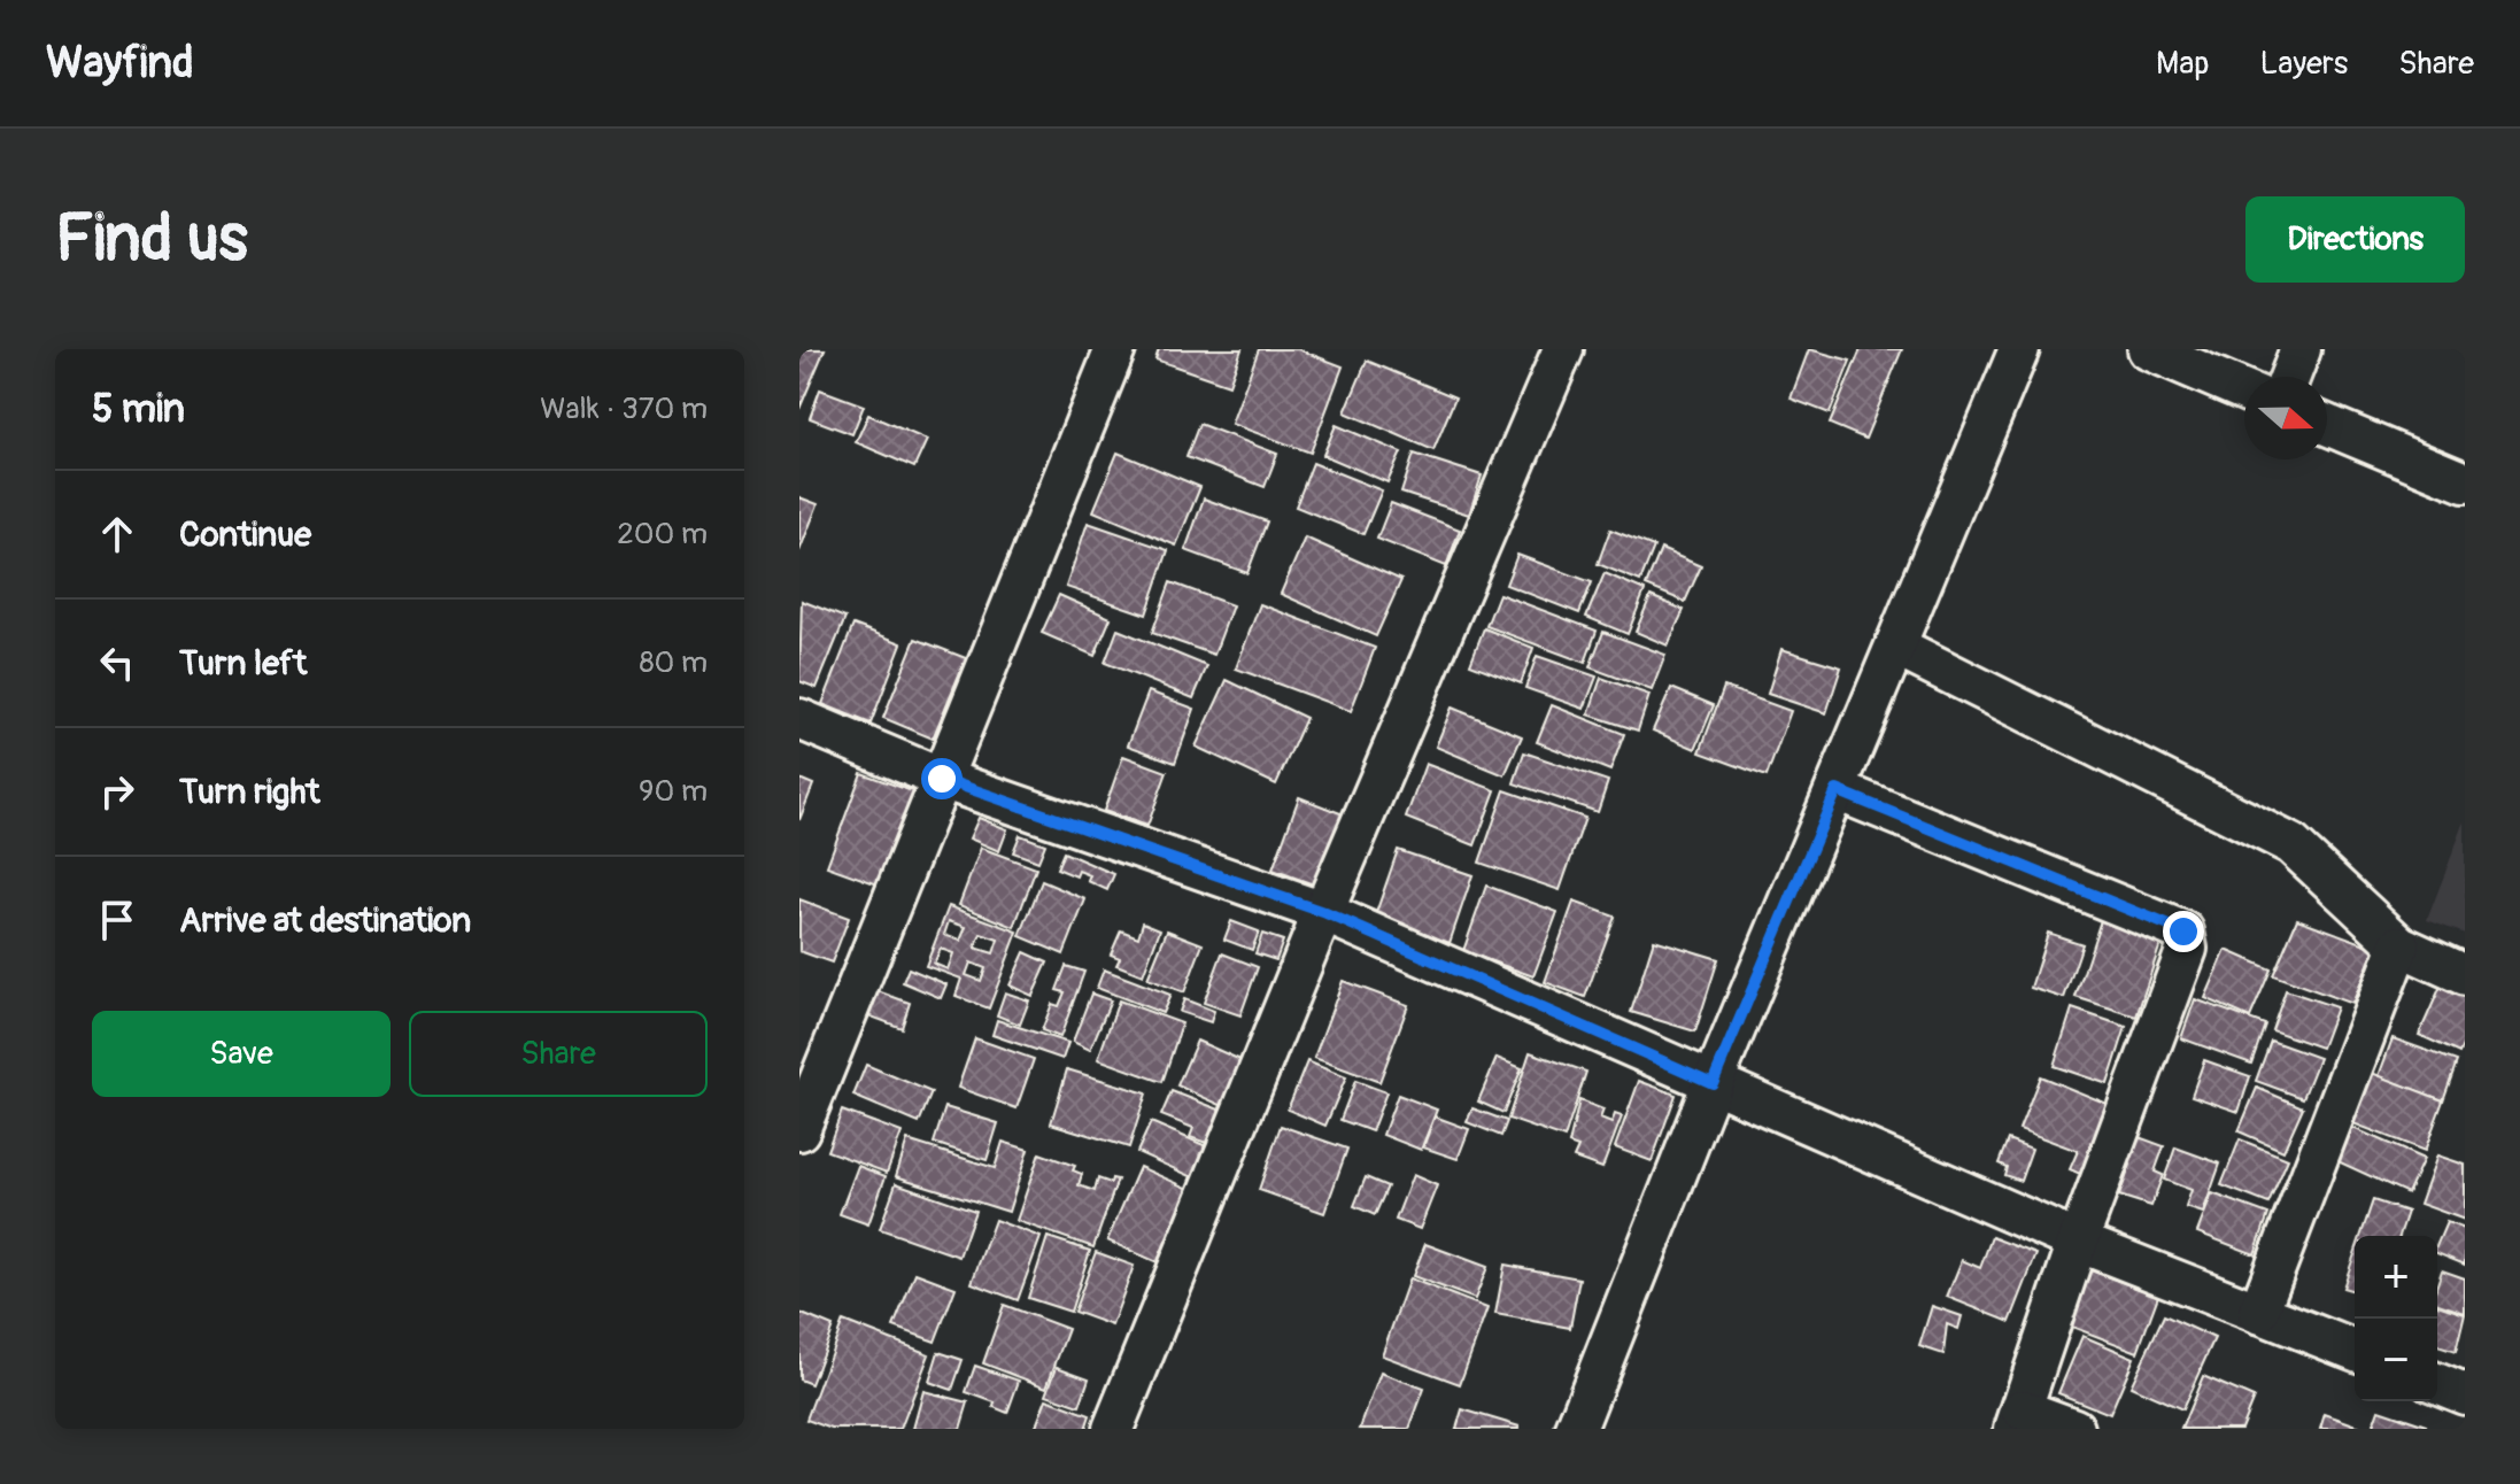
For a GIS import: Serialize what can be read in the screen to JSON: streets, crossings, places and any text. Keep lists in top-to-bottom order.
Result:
{
  "north": "right",
  "page": {
    "header": "Wayfind",
    "nav": ["Map", "Layers", "Share"],
    "buttons": [
      "Directions",
      ["Save", "Share"]
    ],
    "title": "Find us",
    "heading": ["5 min", "Walk · 370 m"],
    "list": [
      ["Continue", "200 m"],
      ["Turn left", "80 m"],
      ["Turn right", "90 m"],
      "Arrive at destination"
    ],
    "map_buttons": ["+", "−"]
  }
}
